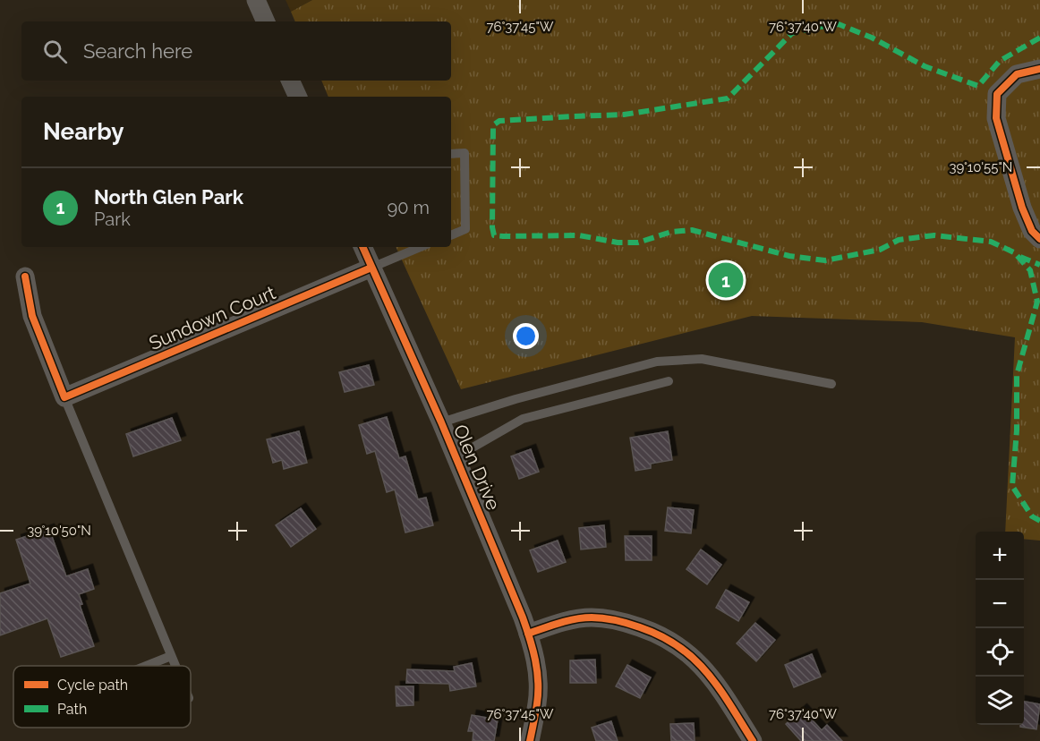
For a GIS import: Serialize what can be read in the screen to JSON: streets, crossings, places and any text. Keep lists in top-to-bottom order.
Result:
{
  "streets": {
    "street": ["Sundown Court", "Olen Drive"]
  },
  "crossings": [
    ["Sundown Court", "Olen Drive"]
  ],
  "legend": ["Cycle path", "Path"],
  "page": {
    "search": "Search here",
    "heading": "Nearby",
    "list": [
      {
        "mark": "1",
        "name": "North Glen Park",
        "note": "Park",
        "value": "90 m"
      }
    ],
    "pins": "1",
    "map_buttons": ["+", "−"]
  },
  "coordinates": [
    "76°37'45\"W",
    "76°37'40\"W",
    "39°10'55\"N",
    "39°10'50\"N"
  ]
}
